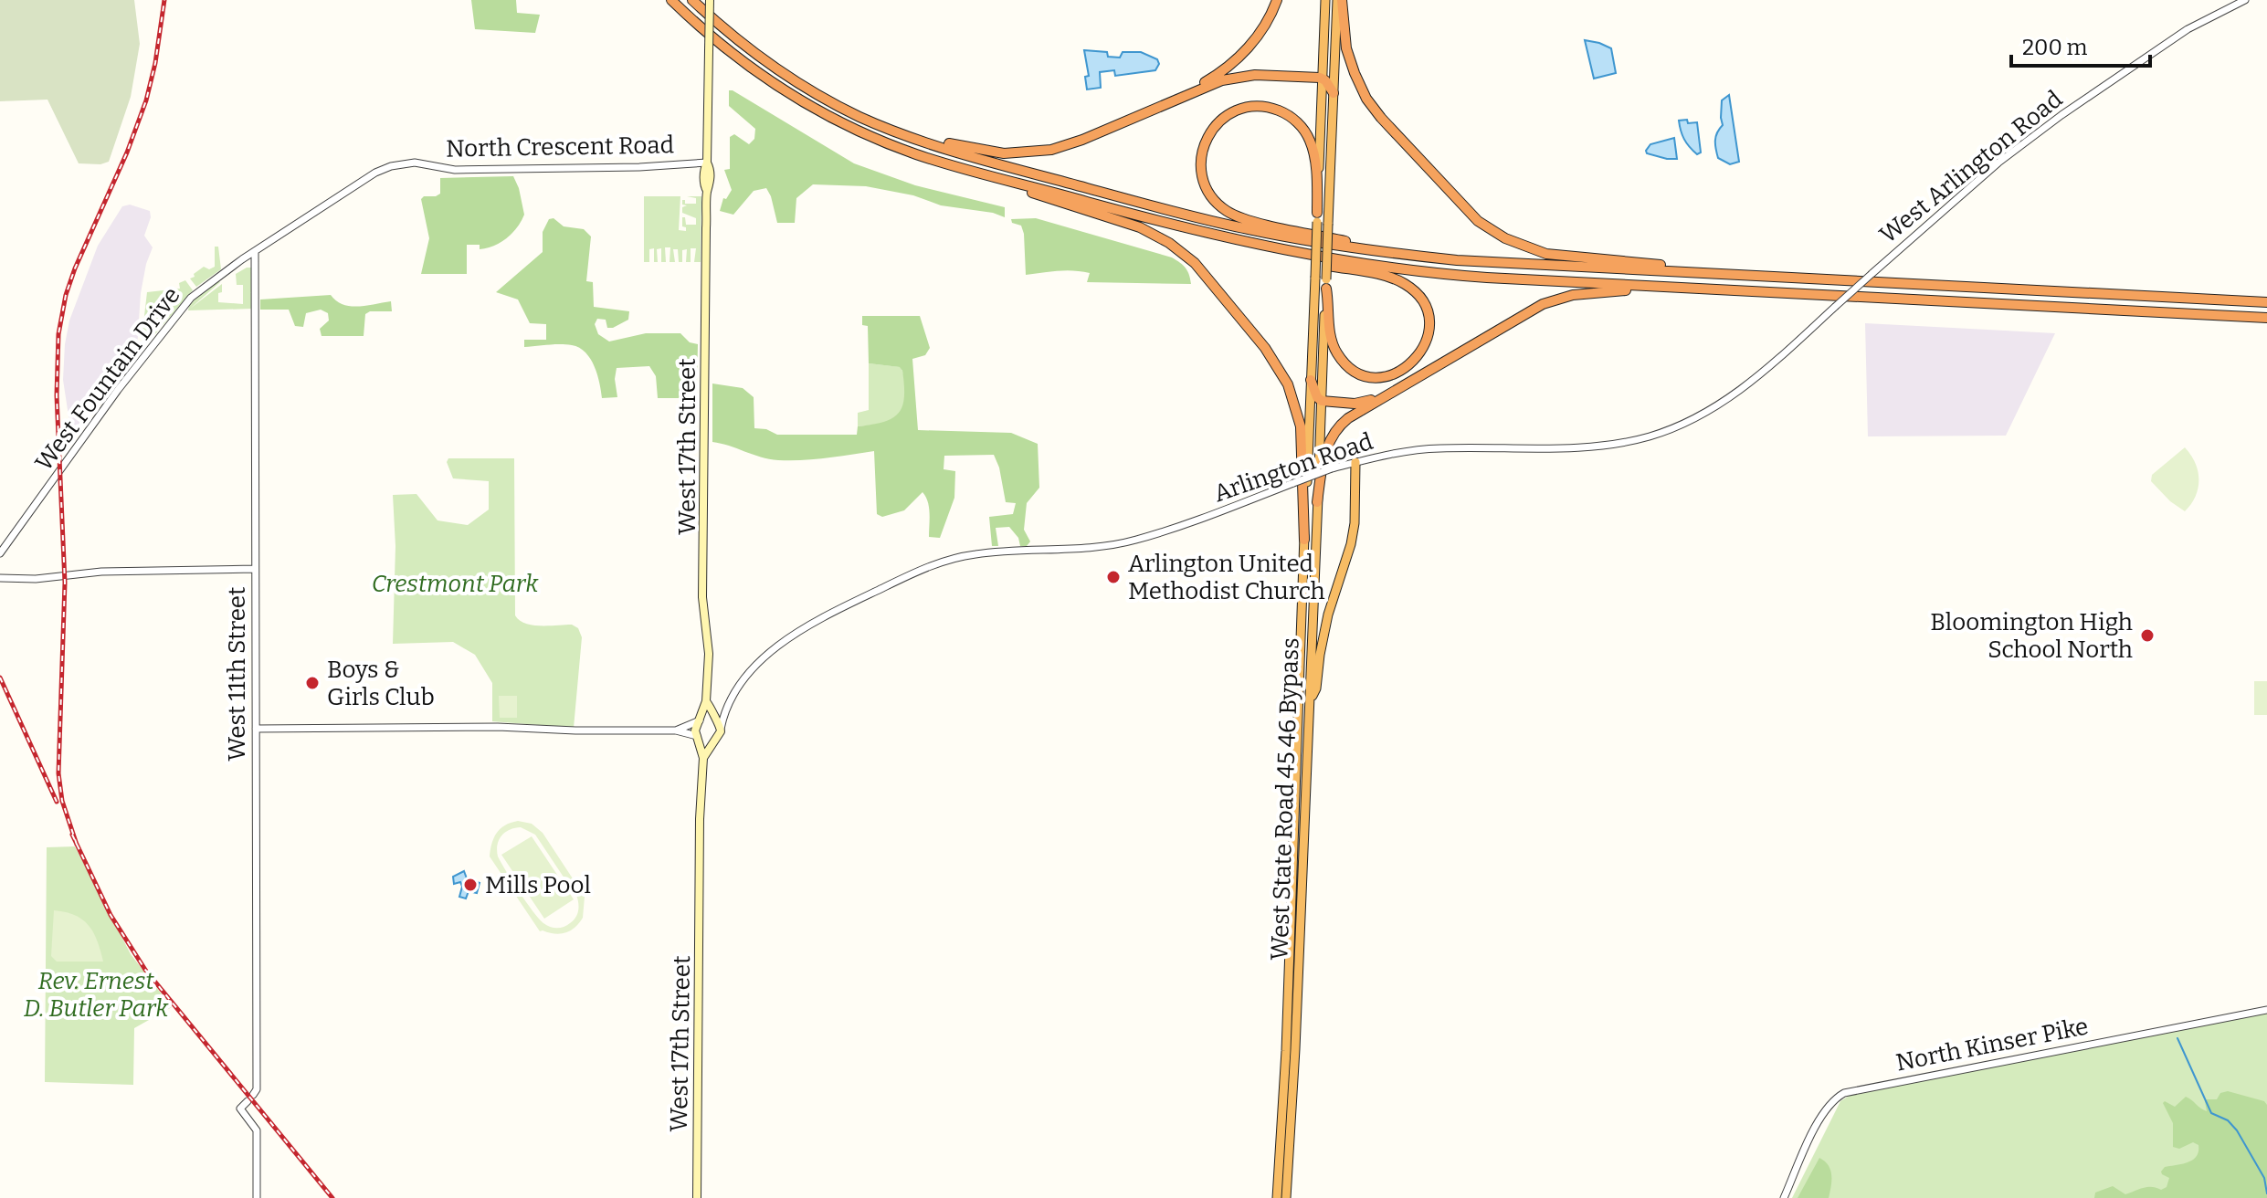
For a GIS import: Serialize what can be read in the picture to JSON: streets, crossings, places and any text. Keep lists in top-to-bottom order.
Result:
{
  "streets": {
    "highway": ["West State Road 45 46 Bypass"],
    "main road": ["West 17th Street"],
    "street": [
      "North Crescent Road",
      "West Arlington Road",
      "West Fountain Drive",
      "Arlington Road",
      "West 11th Street",
      "North Kinser Pike"
    ]
  },
  "crossings": [
    ["North Crescent Road", "West Fountain Drive"],
    ["North Crescent Road", "West 17th Street"],
    ["West Arlington Road", "Arlington Road"],
    ["West Fountain Drive", "West 11th Street"],
    ["West 17th Street", "Arlington Road"]
  ],
  "parks": ["Crestmont Park", "Rev. Ernest D. Butler Park"],
  "places": [
    "Arlington United Methodist Church",
    "Bloomington High School North",
    "Boys & Girls Club",
    "Mills Pool"
  ],
  "scale_bar": "200 m"
}
